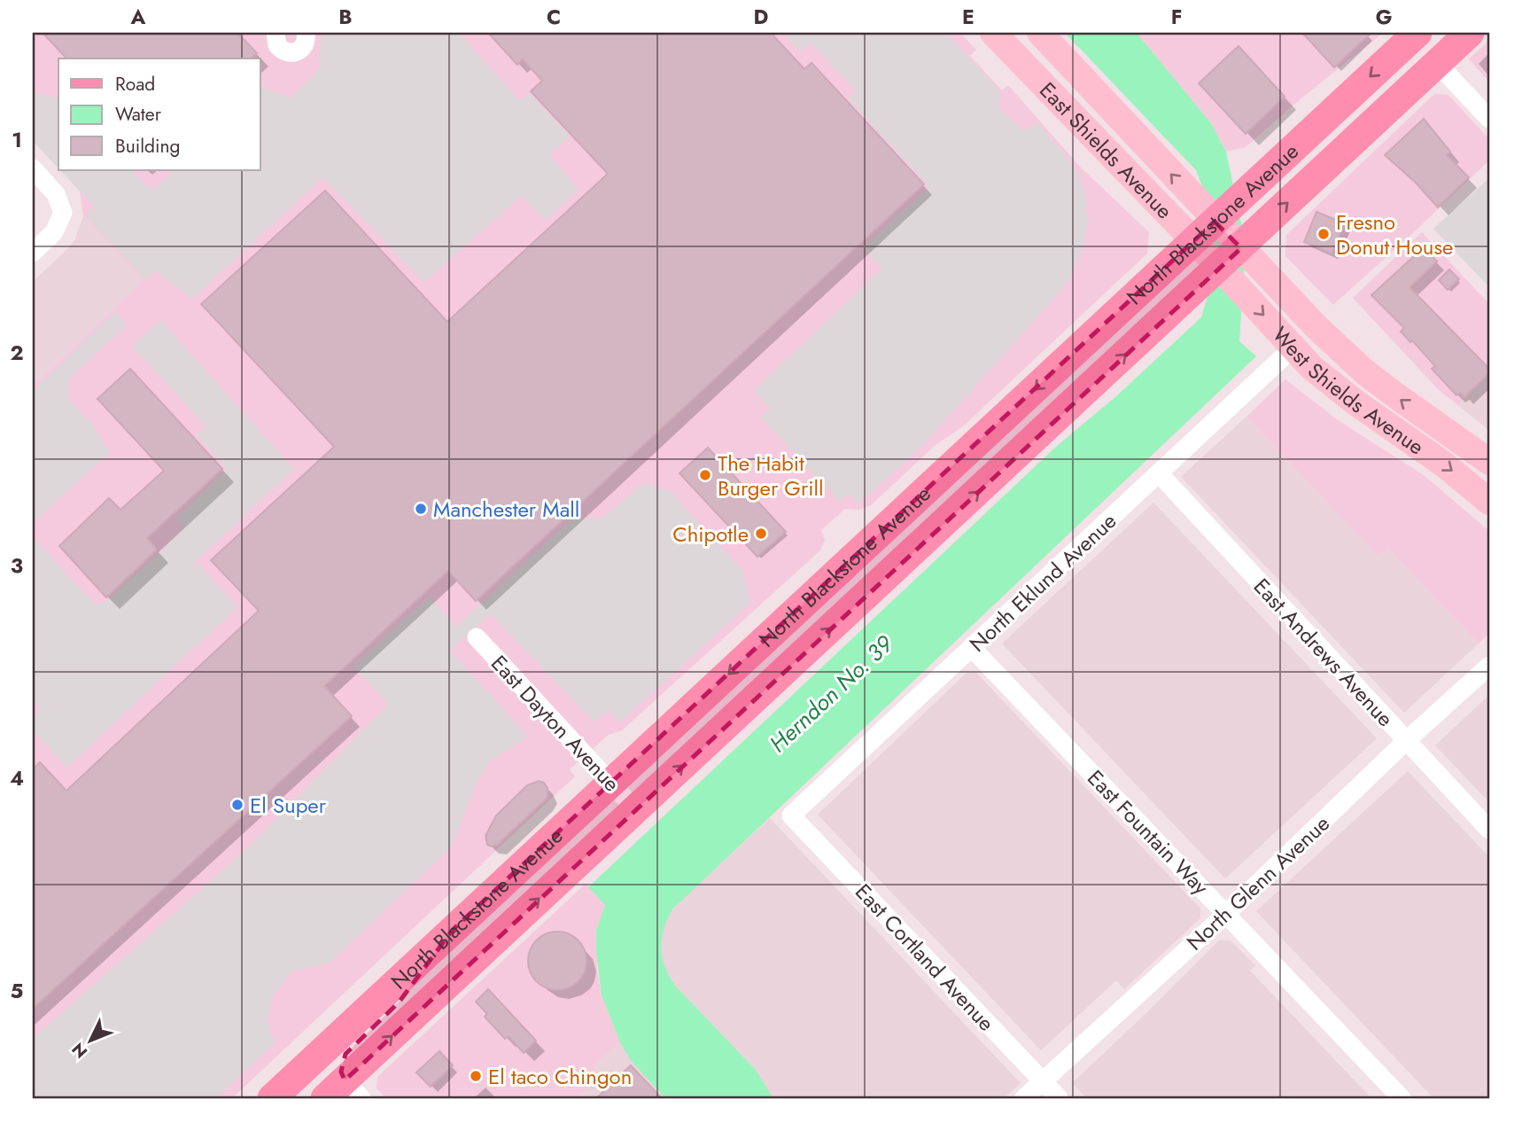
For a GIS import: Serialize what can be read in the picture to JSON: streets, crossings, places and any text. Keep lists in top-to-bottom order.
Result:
{
  "streets": {
    "main road": ["East Shields Avenue", "North Blackstone Avenue", "West Shields Avenue"],
    "street": [
      "North Eklund Avenue",
      "East Andrews Avenue",
      "East Dayton Avenue",
      "East Fountain Way",
      "North Glenn Avenue",
      "East Cortland Avenue"
    ]
  },
  "crossings": [
    ["East Shields Avenue", "North Blackstone Avenue"],
    ["East Shields Avenue", "West Shields Avenue"],
    ["North Blackstone Avenue", "West Shields Avenue"],
    ["North Blackstone Avenue", "East Dayton Avenue"],
    ["West Shields Avenue", "North Eklund Avenue"],
    ["North Eklund Avenue", "East Andrews Avenue"],
    ["North Eklund Avenue", "East Fountain Way"],
    ["North Eklund Avenue", "East Cortland Avenue"],
    ["East Andrews Avenue", "North Glenn Avenue"],
    ["East Fountain Way", "North Glenn Avenue"],
    ["North Glenn Avenue", "East Cortland Avenue"]
  ],
  "water": ["Herndon No. 39"],
  "places": [
    "Fresno Donut House",
    "The Habit Burger Grill",
    "Manchester Mall",
    "Chipotle",
    "El Super",
    "El taco Chingon"
  ],
  "legend": ["Road", "Water", "Building"],
  "north": "bottom left",
  "grid": {
    "columns": [
      "A",
      "B",
      "C",
      "D",
      "E",
      "F",
      "G"
    ],
    "rows": [
      "1",
      "2",
      "3",
      "4",
      "5"
    ]
  }
}
